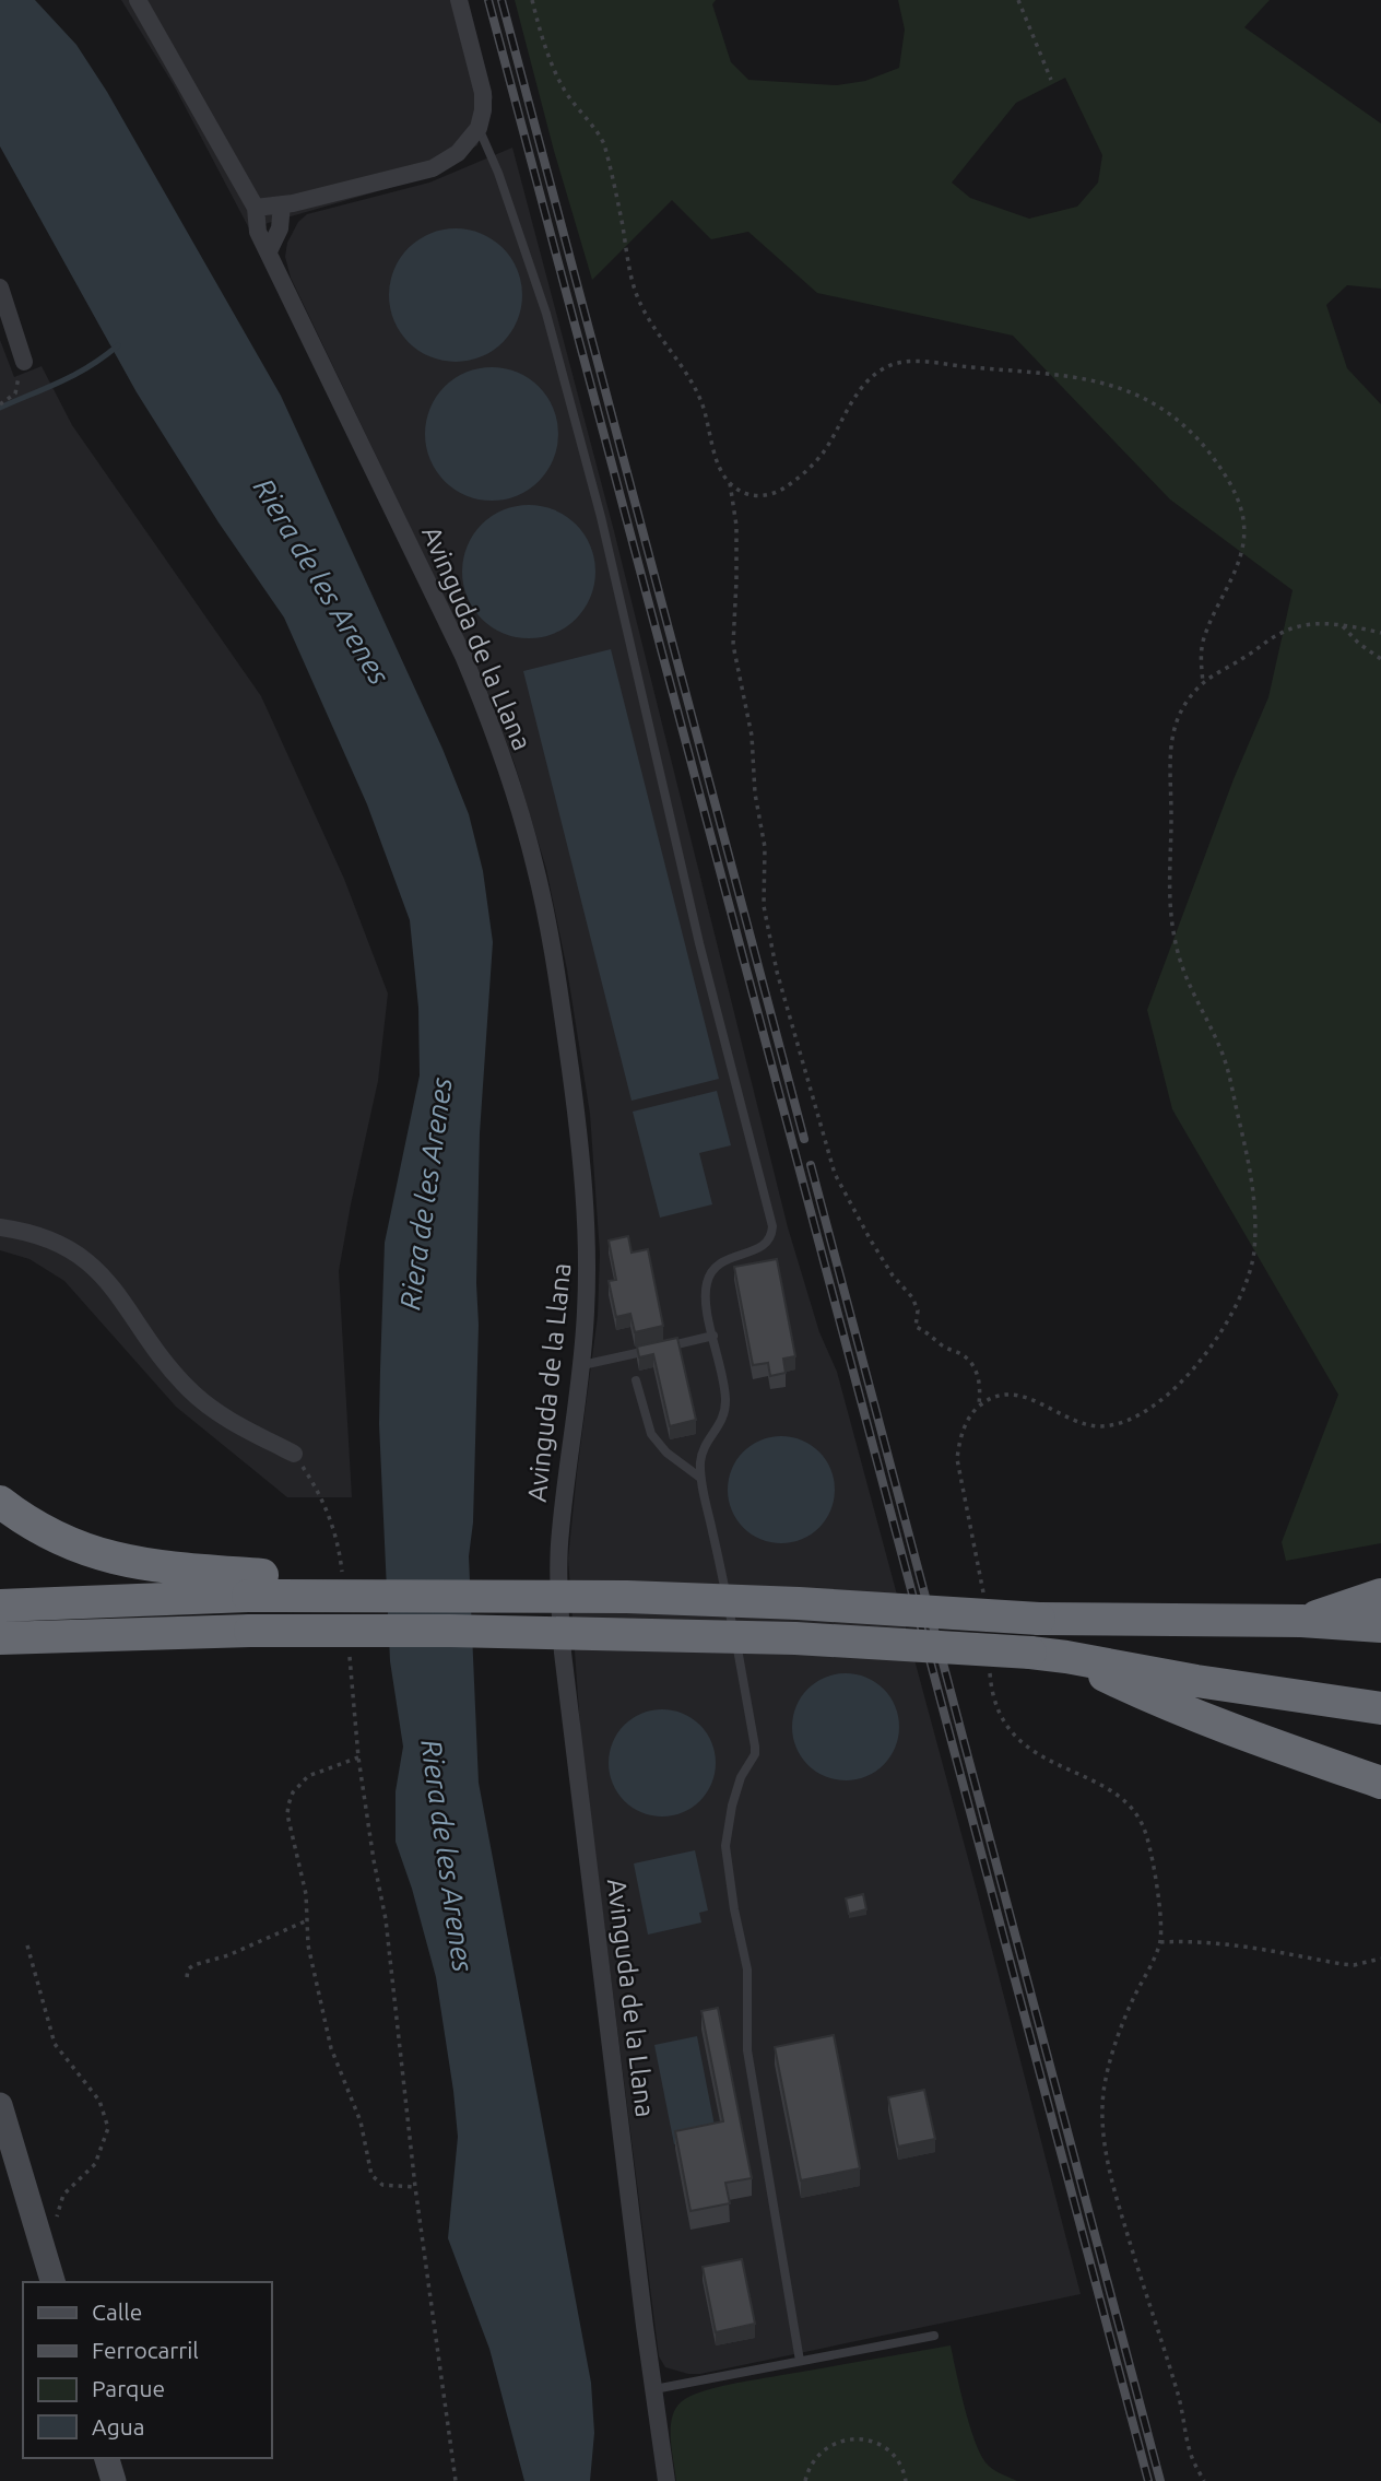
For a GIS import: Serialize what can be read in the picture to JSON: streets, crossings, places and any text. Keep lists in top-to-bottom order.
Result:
{
  "streets": {
    "street": ["Avinguda de la Llana"]
  },
  "water": ["Riera de les Arenes"],
  "legend": [
    "Calle",
    "Ferrocarril",
    "Parque",
    "Agua"
  ]
}
